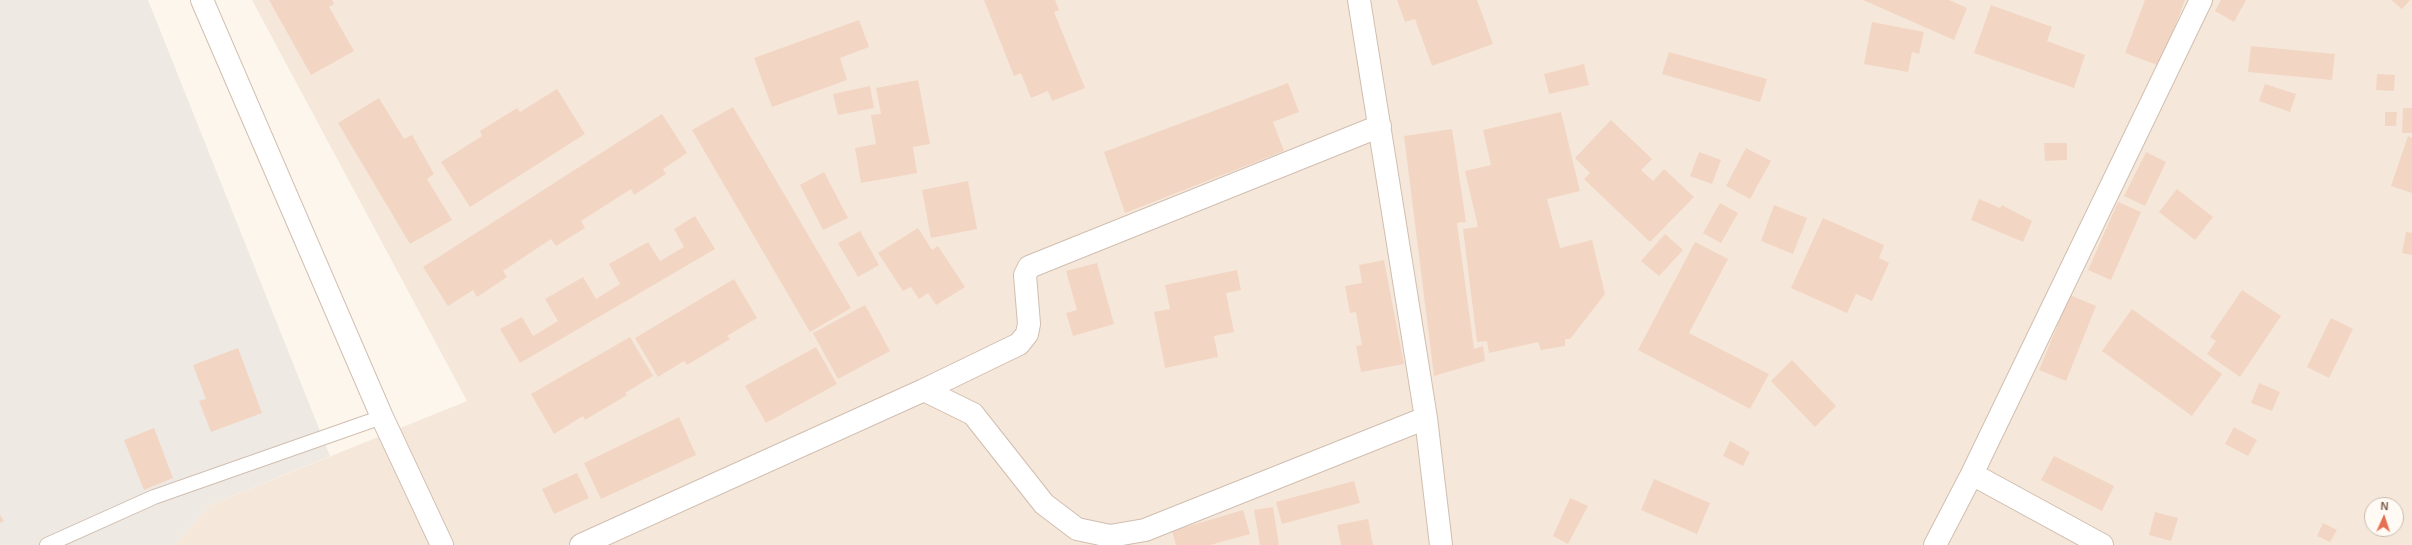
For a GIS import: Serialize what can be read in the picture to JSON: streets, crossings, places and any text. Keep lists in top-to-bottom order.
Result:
{
  "north": "top"
}
